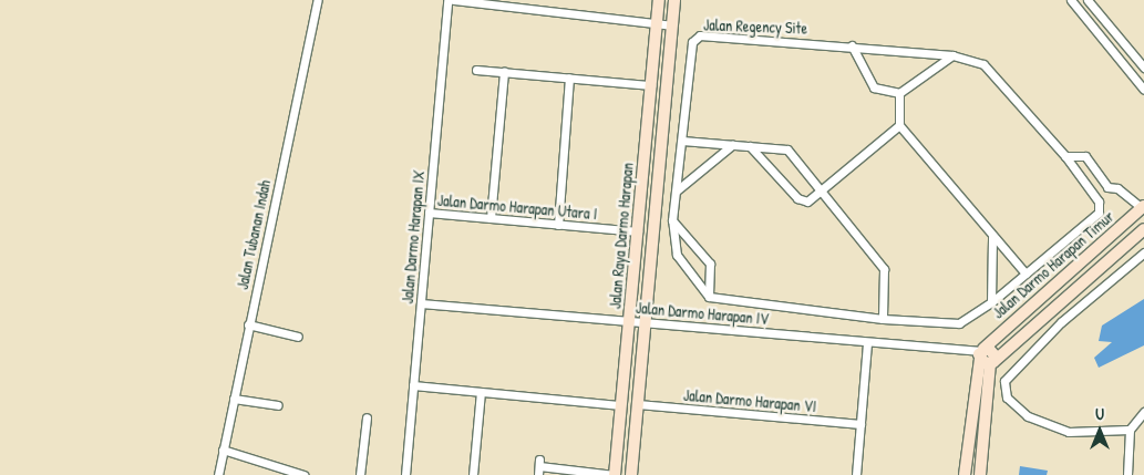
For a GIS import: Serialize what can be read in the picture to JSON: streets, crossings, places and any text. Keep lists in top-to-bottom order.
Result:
{
  "streets": {
    "street": [
      "Jalan Regency Site",
      "Jalan Darmo Harapan Utara I",
      "Jalan Tubanan Indah",
      "Jalan Raya Darmo Harapan",
      "Jalan Darmo Harapan IX",
      "Jalan Darmo Harapan Timur",
      "Jalan Darmo Harapan IV",
      "Jalan Darmo Harapan VI"
    ]
  },
  "crossings": [
    ["Jalan Darmo Harapan Utara I", "Jalan Raya Darmo Harapan"],
    ["Jalan Darmo Harapan Utara I", "Jalan Darmo Harapan IX"],
    ["Jalan Raya Darmo Harapan", "Jalan Darmo Harapan IV"],
    ["Jalan Raya Darmo Harapan", "Jalan Darmo Harapan VI"],
    ["Jalan Darmo Harapan IX", "Jalan Darmo Harapan IV"],
    ["Jalan Darmo Harapan Timur", "Jalan Darmo Harapan IV"]
  ],
  "north": "top"
}
